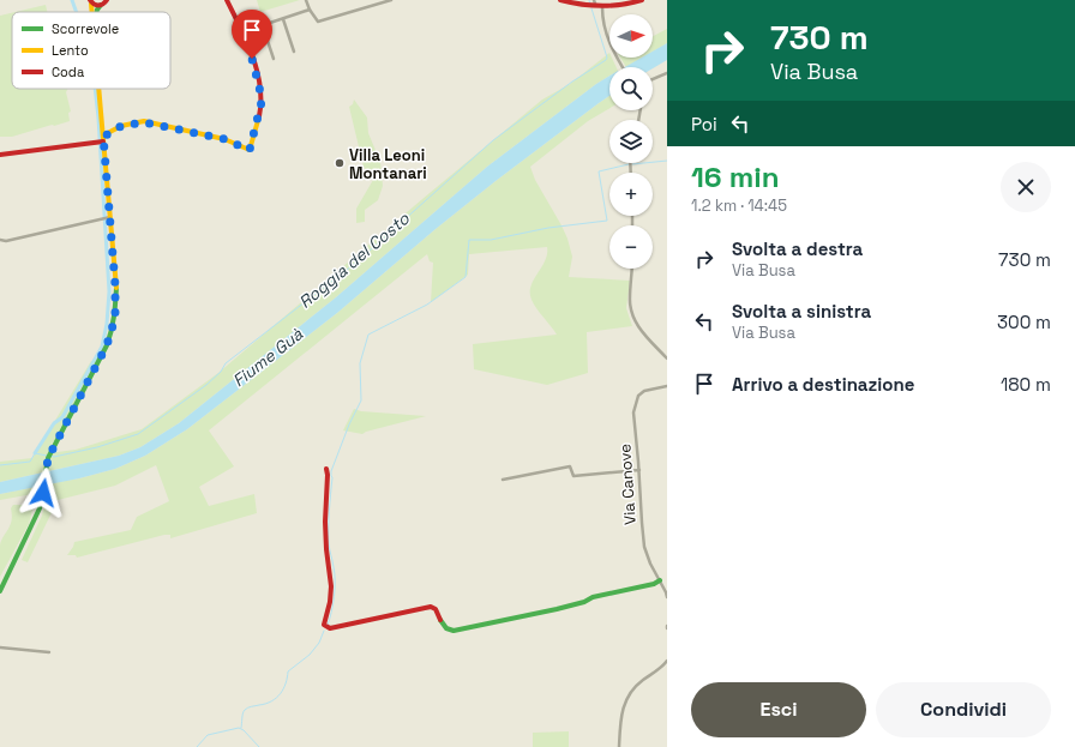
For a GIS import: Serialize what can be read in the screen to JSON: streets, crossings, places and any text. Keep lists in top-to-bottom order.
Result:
{
  "streets": {
    "street": ["Via Canove"]
  },
  "water": ["Roggia del Costo", "Fiume Guà"],
  "places": ["Villa Leoni Montanari"],
  "legend": ["Scorrevole", "Lento", "Coda"],
  "north": "right",
  "page": {
    "turn": ["730 m", "Via Busa"],
    "map_buttons": ["+", "−"],
    "then": "Poi",
    "heading": ["16 min", "1.2 km · 14:45"],
    "list": [
      {
        "name": "Svolta a destra",
        "note": "Via Busa",
        "value": "730 m"
      },
      {
        "name": "Svolta a sinistra",
        "note": "Via Busa",
        "value": "300 m"
      },
      {
        "name": "Arrivo a destinazione",
        "value": "180 m"
      }
    ],
    "buttons": ["Esci", "Condividi"]
  }
}
